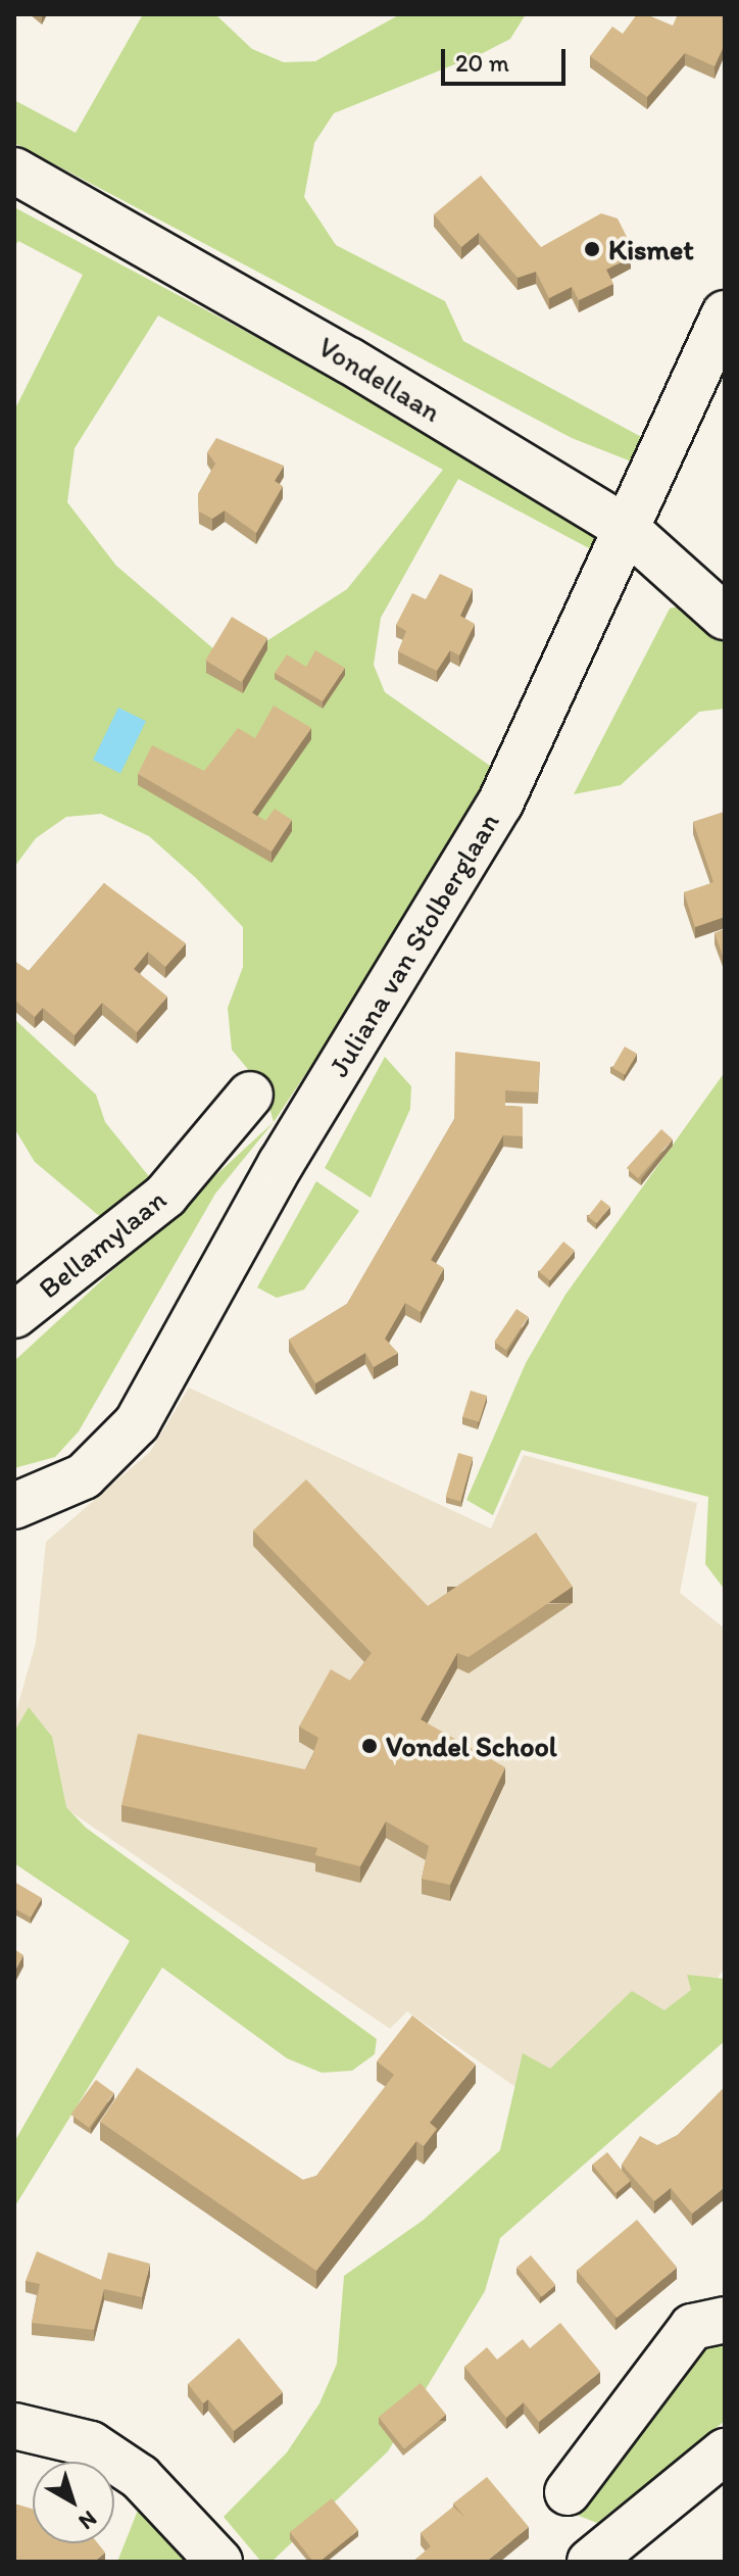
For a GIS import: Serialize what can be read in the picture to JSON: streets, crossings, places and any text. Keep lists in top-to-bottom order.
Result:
{
  "streets": {
    "street": ["Vondellaan", "Juliana van Stolberglaan", "Bellamylaan"]
  },
  "crossings": [
    ["Vondellaan", "Juliana van Stolberglaan"]
  ],
  "places": ["Kismet", "Vondel School"],
  "scale_bar": "20 m",
  "north": "bottom right"
}
